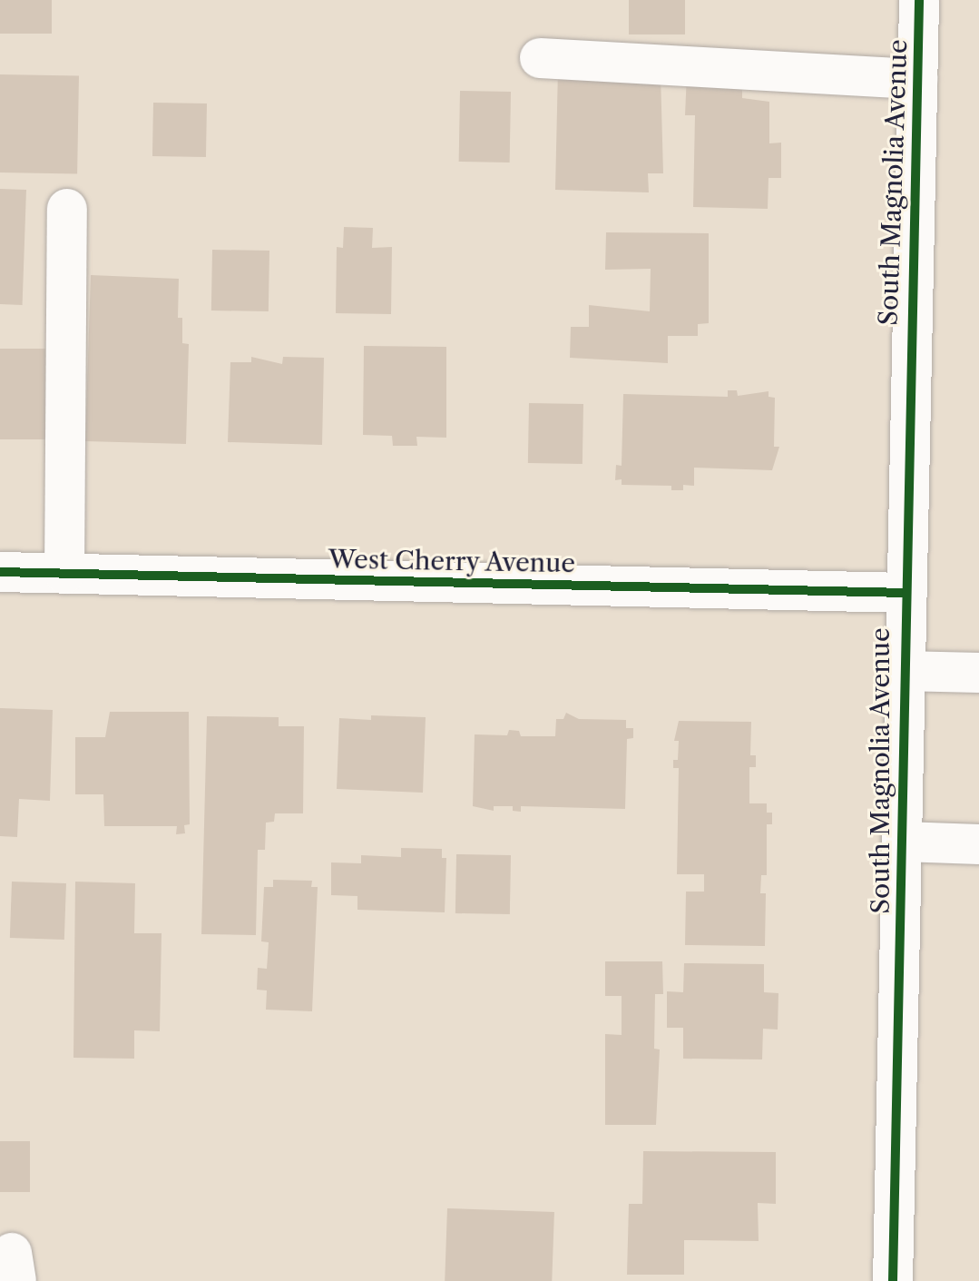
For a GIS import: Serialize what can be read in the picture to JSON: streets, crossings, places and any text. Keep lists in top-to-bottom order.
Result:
{
  "streets": {
    "street": ["South Magnolia Avenue", "West Cherry Avenue"]
  },
  "crossings": [
    ["South Magnolia Avenue", "West Cherry Avenue"]
  ]
}
